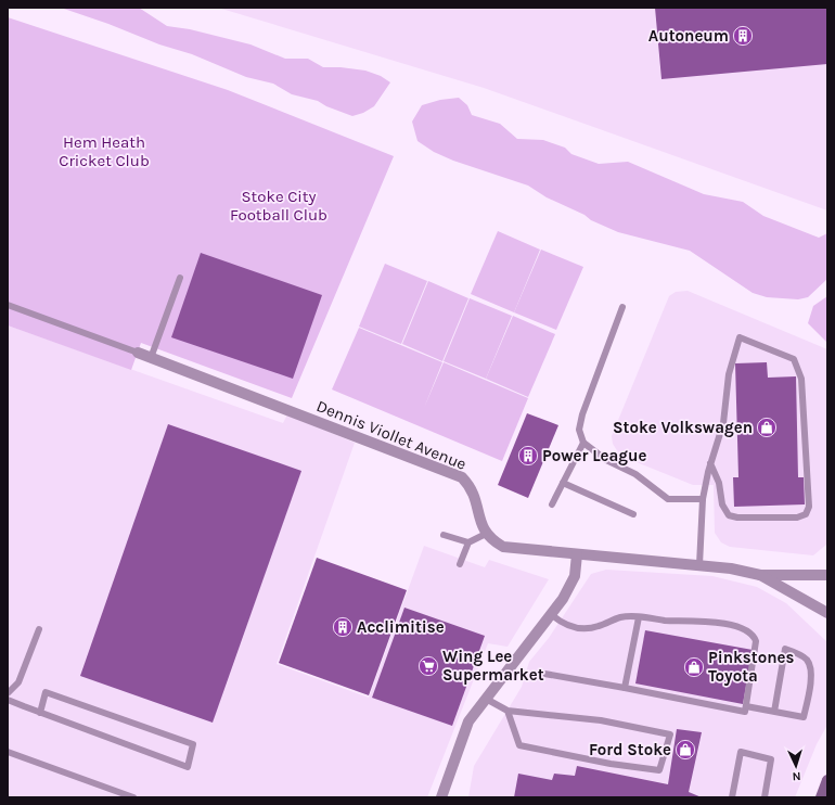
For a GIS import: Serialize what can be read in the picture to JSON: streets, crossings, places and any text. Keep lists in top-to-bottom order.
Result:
{
  "streets": {
    "street": ["Dennis Viollet Avenue"]
  },
  "parks": ["Hem Heath Cricket Club", "Stoke City Football Club"],
  "places": {
    "building": ["Autoneum", "Power League", "Acclimitise"],
    "shop": ["Stoke Volkswagen", "Pinkstones Toyota", "Ford Stoke"],
    "supermarket": ["Wing Lee Supermarket"]
  },
  "north": "bottom"
}
